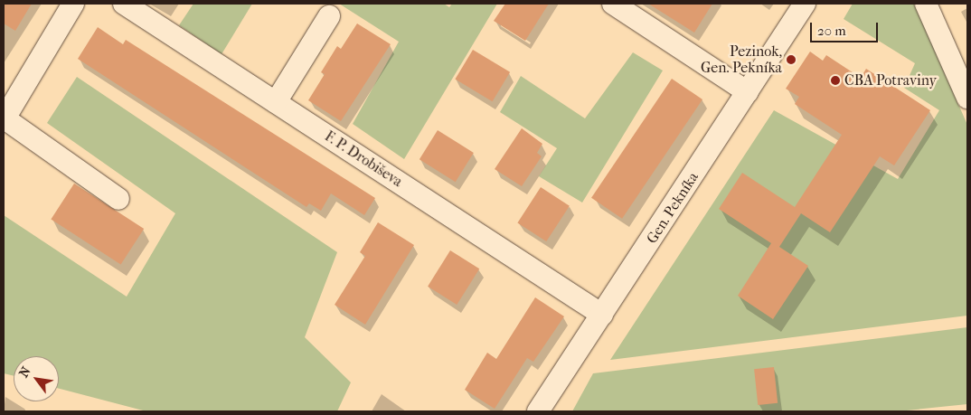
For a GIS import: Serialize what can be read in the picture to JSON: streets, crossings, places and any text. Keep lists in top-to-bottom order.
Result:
{
  "streets": {
    "street": ["F. P. Drobiševa", "Gen. Pekníka"]
  },
  "crossings": [
    ["F. P. Drobiševa", "Gen. Pekníka"]
  ],
  "places": ["Pezinok, Gen. Pekníka", "CBA Potraviny"],
  "scale_bar": "20 m",
  "north": "top left"
}
